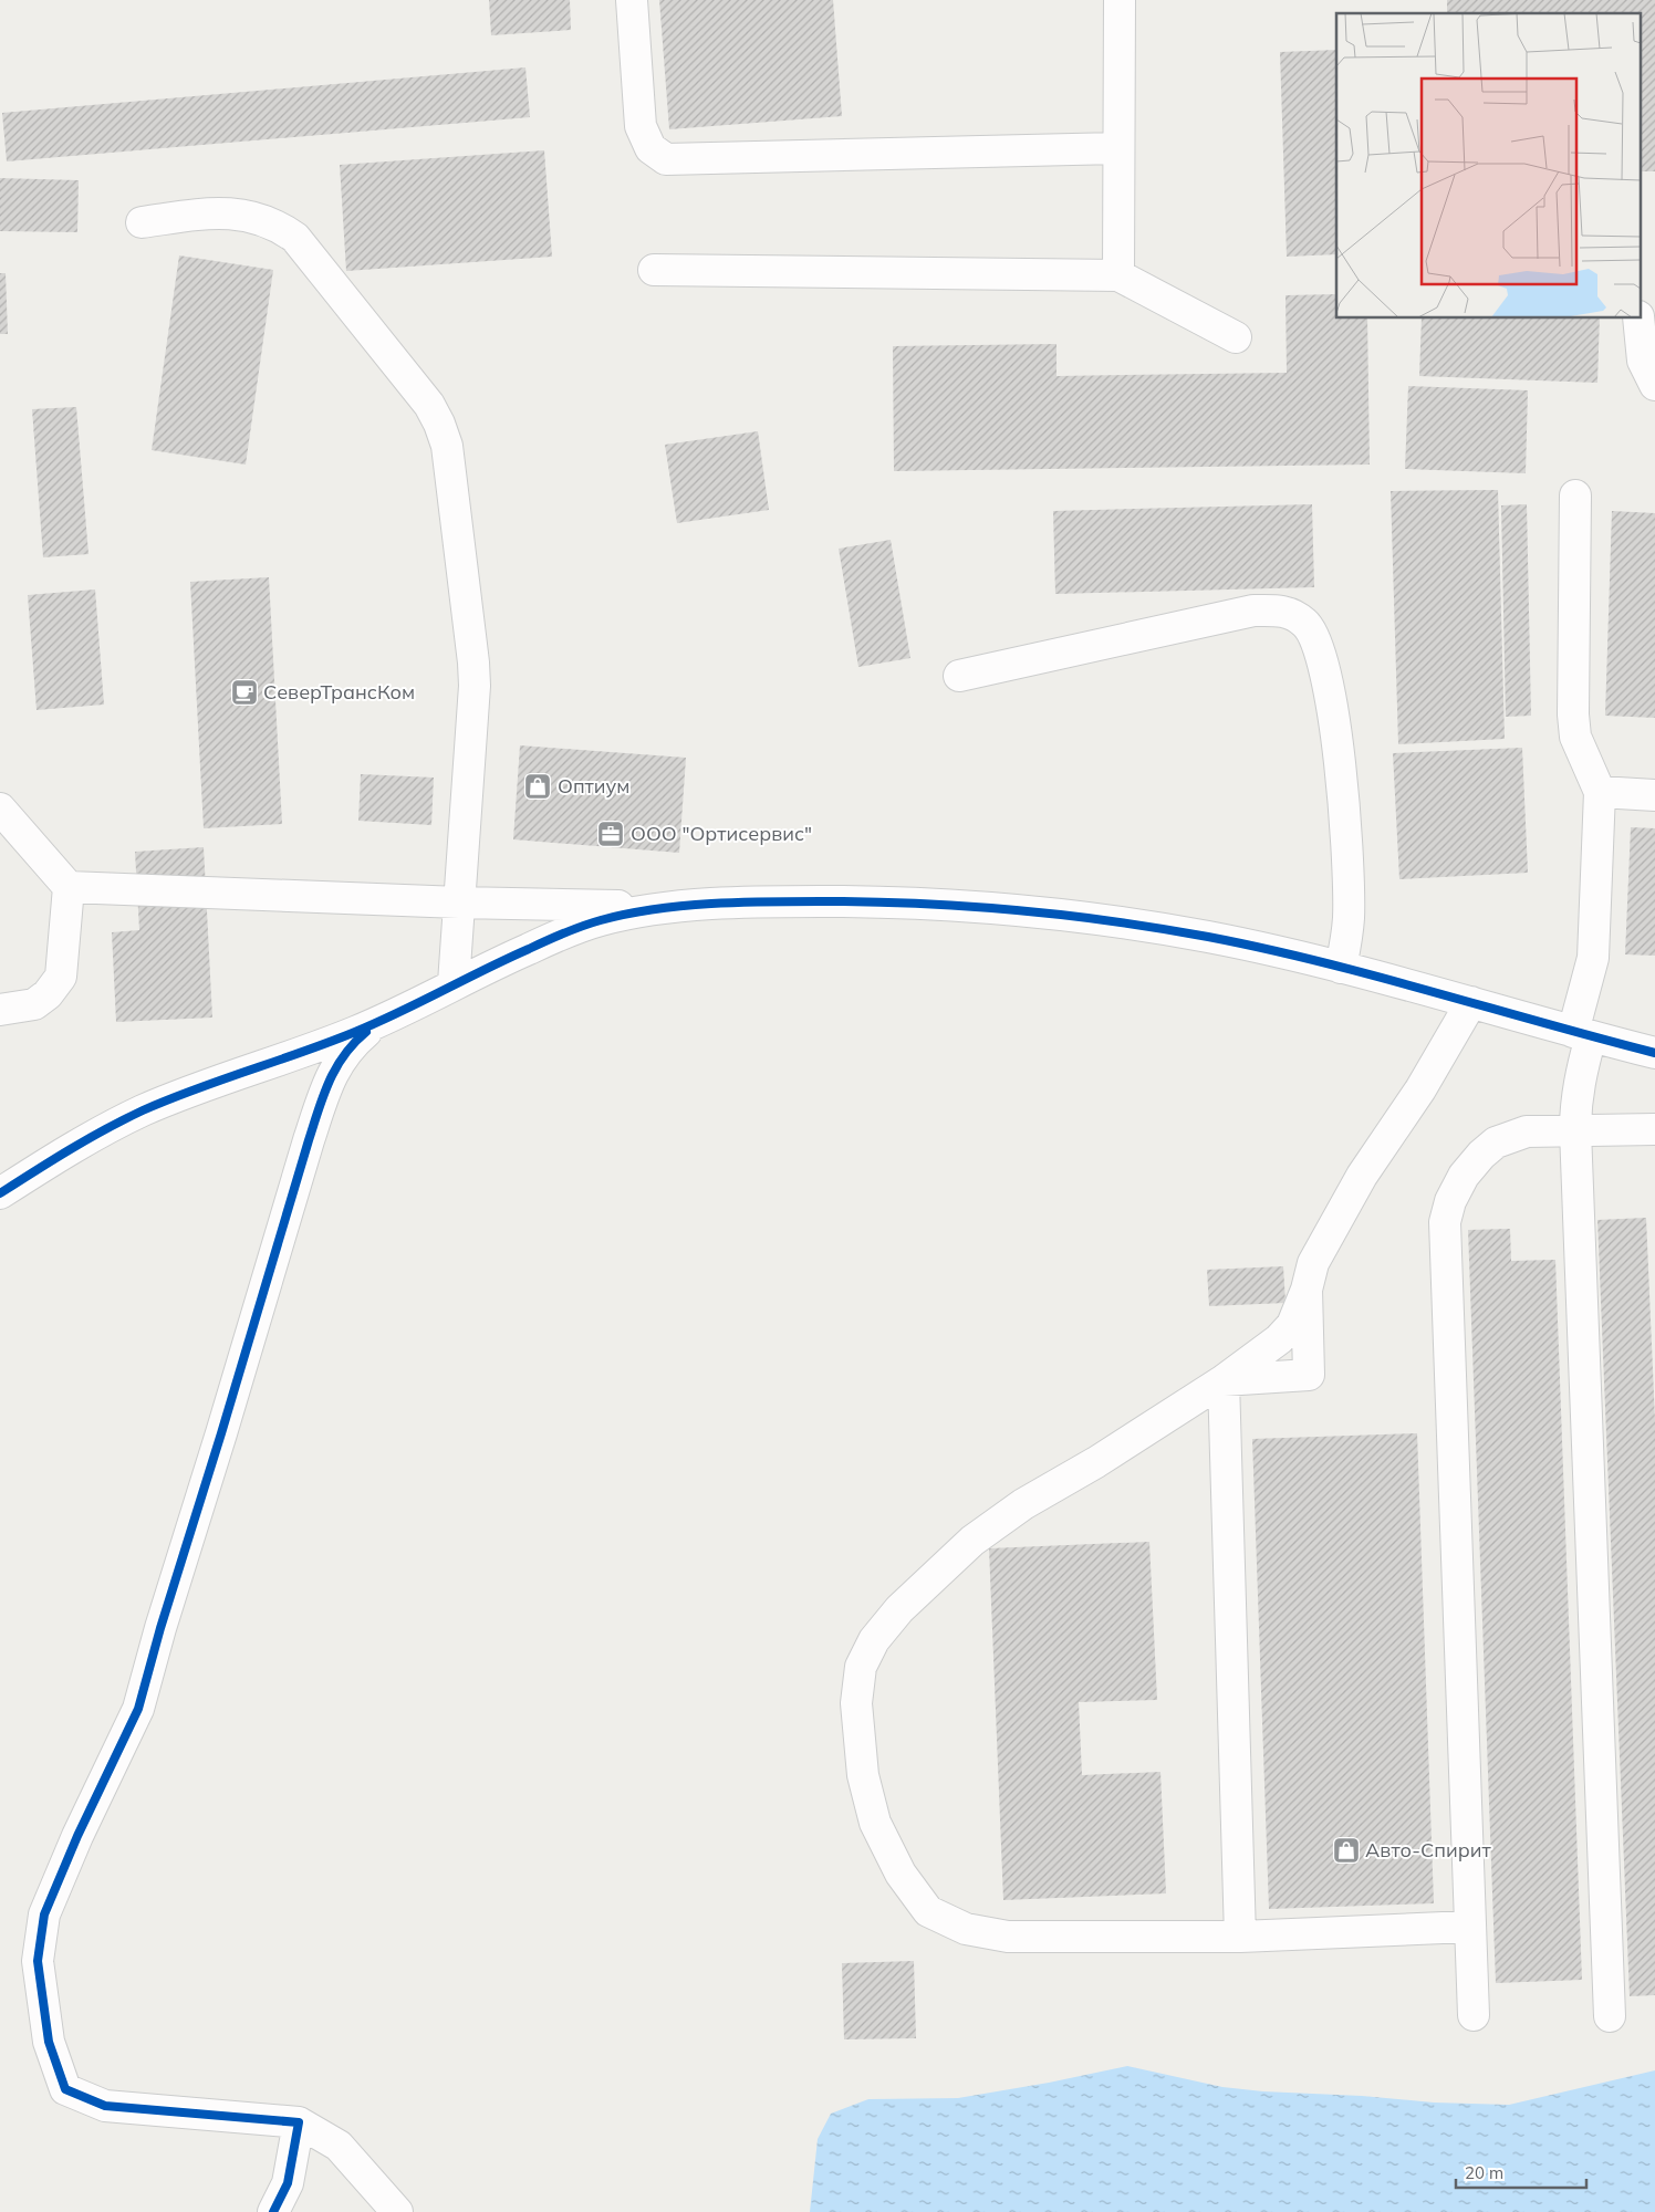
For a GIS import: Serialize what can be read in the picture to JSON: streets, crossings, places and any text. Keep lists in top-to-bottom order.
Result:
{
  "places": {
    "cafe": ["СеверТрансКом"],
    "shop": ["Оптиум", "Авто-Спирит"],
    "office": ["ООО \"Ортисервис\""]
  },
  "scale_bar": "20 m"
}
